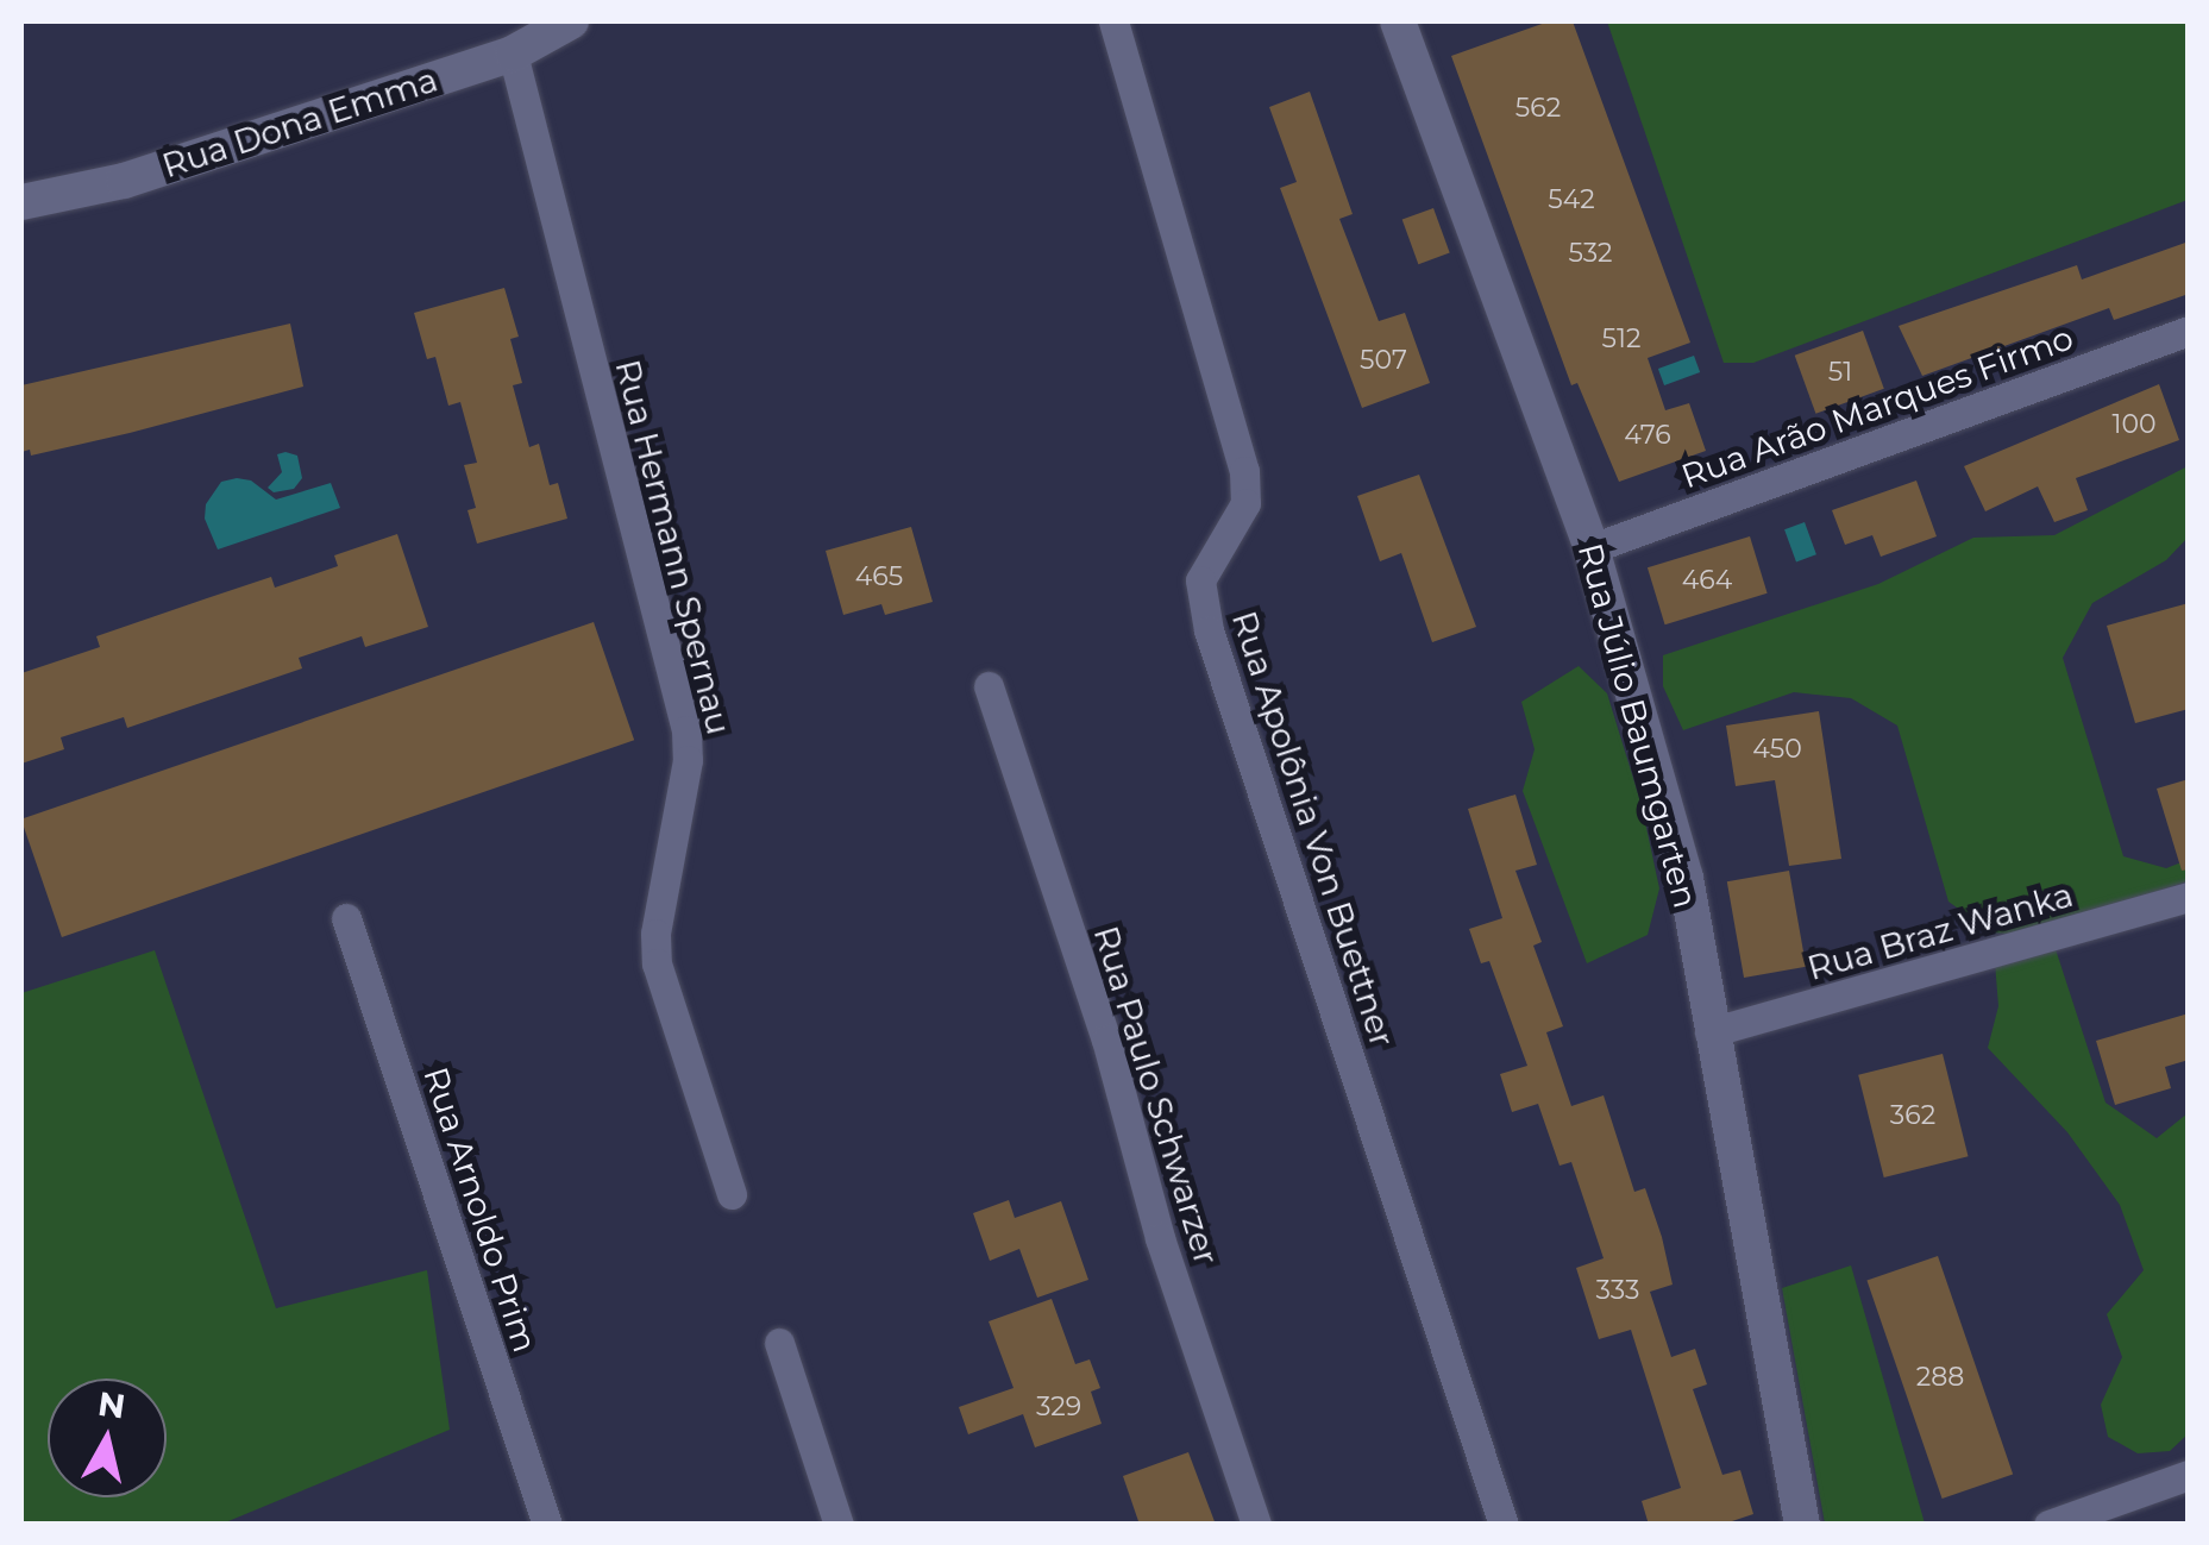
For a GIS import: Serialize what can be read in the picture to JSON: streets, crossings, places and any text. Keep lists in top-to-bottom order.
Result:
{
  "streets": {
    "street": [
      "Rua Dona Emma",
      "Rua Arão Marques Firmo",
      "Rua Hermann Spernau",
      "Rua Júlio Baumgarten",
      "Rua Apolônia Von Buettner",
      "Rua Braz Wanka",
      "Rua Paulo Schwarzer",
      "Rua Arnoldo Prim"
    ]
  },
  "crossings": [
    ["Rua Dona Emma", "Rua Hermann Spernau"],
    ["Rua Arão Marques Firmo", "Rua Júlio Baumgarten"],
    ["Rua Júlio Baumgarten", "Rua Braz Wanka"]
  ],
  "house_numbers": [
    "562",
    "542",
    "532",
    "512",
    "507",
    "51",
    "100",
    "476",
    "465",
    "464",
    "450",
    "362",
    "333",
    "288",
    "329"
  ],
  "north": "top"
}
